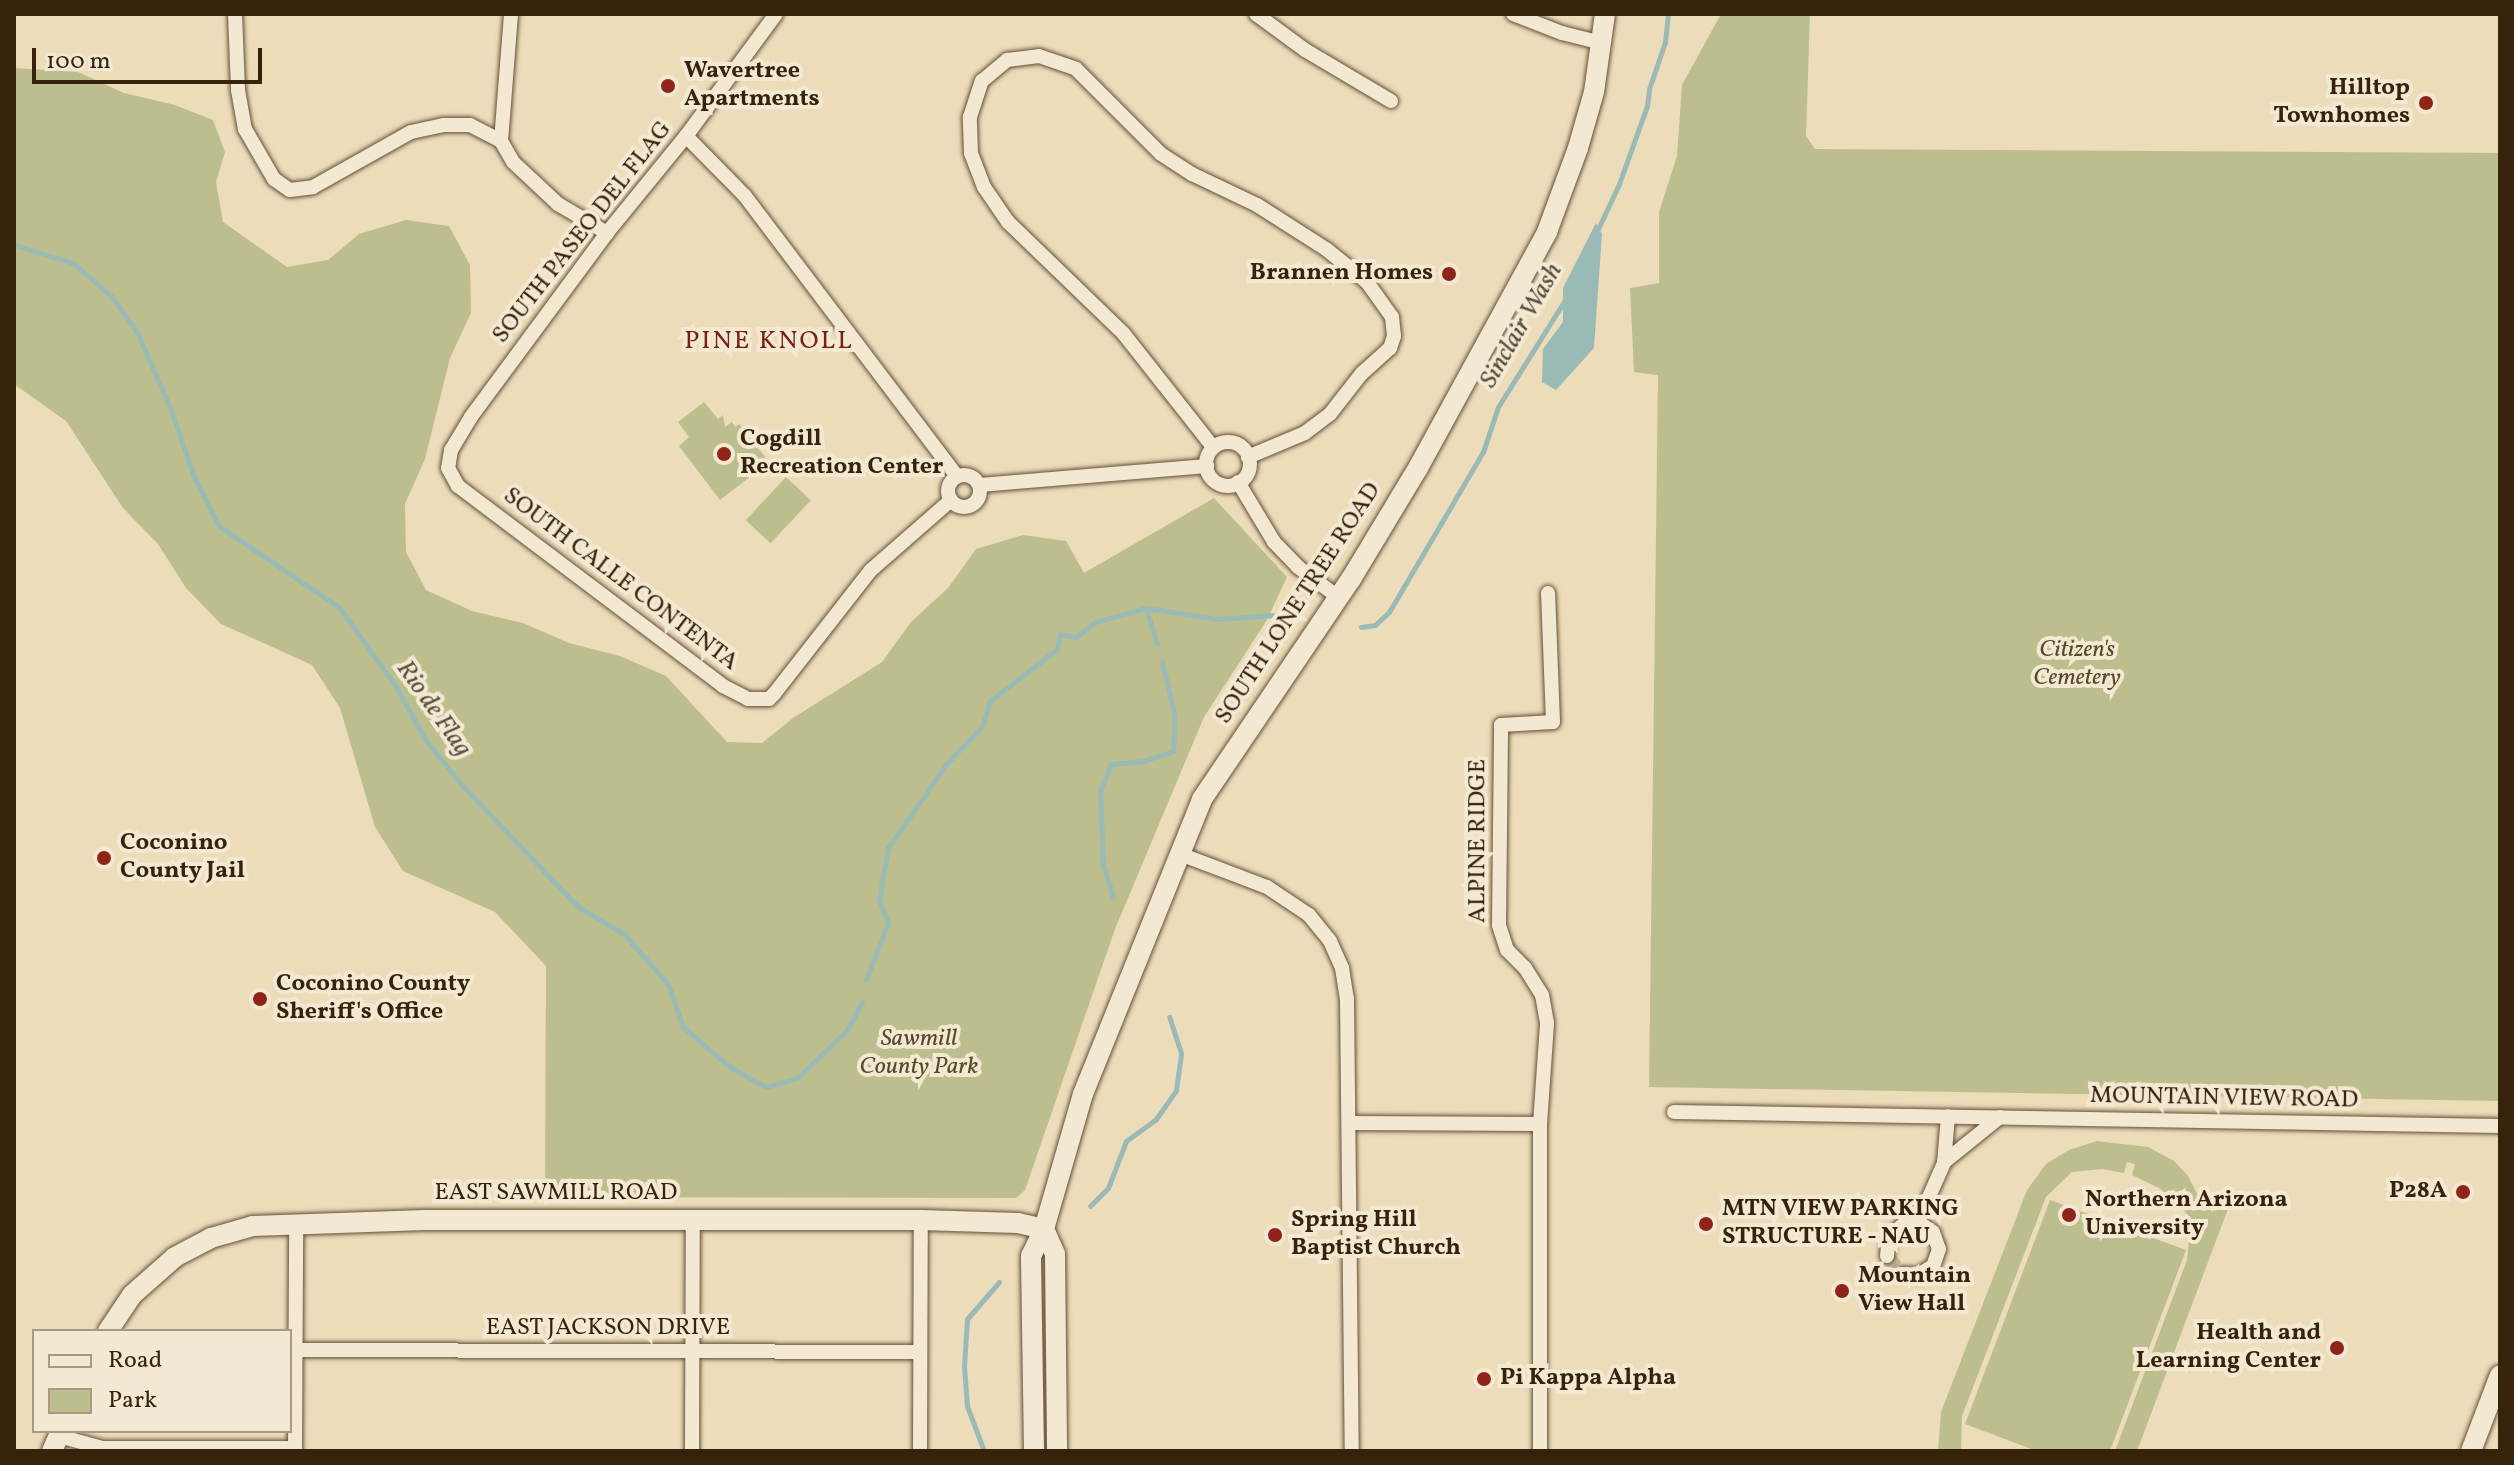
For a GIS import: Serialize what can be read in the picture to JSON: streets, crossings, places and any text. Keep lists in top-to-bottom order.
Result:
{
  "streets": {
    "main road": ["SOUTH LONE TREE ROAD", "EAST SAWMILL ROAD"],
    "street": [
      "SOUTH PASEO DEL FLAG",
      "SOUTH CALLE CONTENTA",
      "ALPINE RIDGE",
      "MOUNTAIN VIEW ROAD",
      "EAST JACKSON DRIVE"
    ]
  },
  "crossings": [
    ["SOUTH PASEO DEL FLAG", "SOUTH CALLE CONTENTA"],
    ["SOUTH LONE TREE ROAD", "EAST SAWMILL ROAD"]
  ],
  "districts": ["PINE KNOLL"],
  "water": ["Sinclair Wash", "Rio de Flag"],
  "parks": ["Citizen's Cemetery", "Sawmill County Park"],
  "places": [
    "Wavertree Apartments",
    "Hilltop Townhomes",
    "Brannen Homes",
    "Cogdill Recreation Center",
    "Coconino County Jail",
    "Coconino County Sheriff's Office",
    "P28A",
    "Northern Arizona University",
    "MTN VIEW PARKING STRUCTURE - NAU",
    "Spring Hill Baptist Church",
    "Mountain View Hall",
    "Health and Learning Center",
    "Pi Kappa Alpha"
  ],
  "legend": ["Road", "Park"],
  "scale_bar": "100 m"
}
